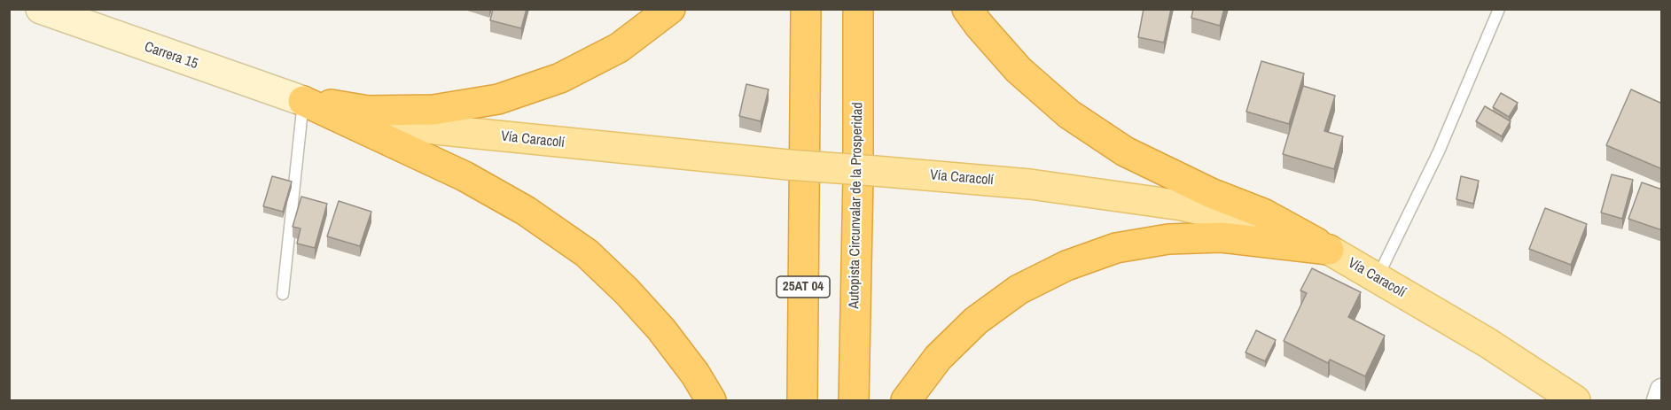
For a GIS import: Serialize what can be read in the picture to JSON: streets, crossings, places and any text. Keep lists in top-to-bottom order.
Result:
{
  "streets": {
    "highway": ["Autopista Circunvalar de la Prosperidad", "25AT 04"],
    "main road": ["Carrera 15", "Vía Caracolí"]
  },
  "crossings": [
    ["Carrera 15", "Vía Caracolí"]
  ]
}
